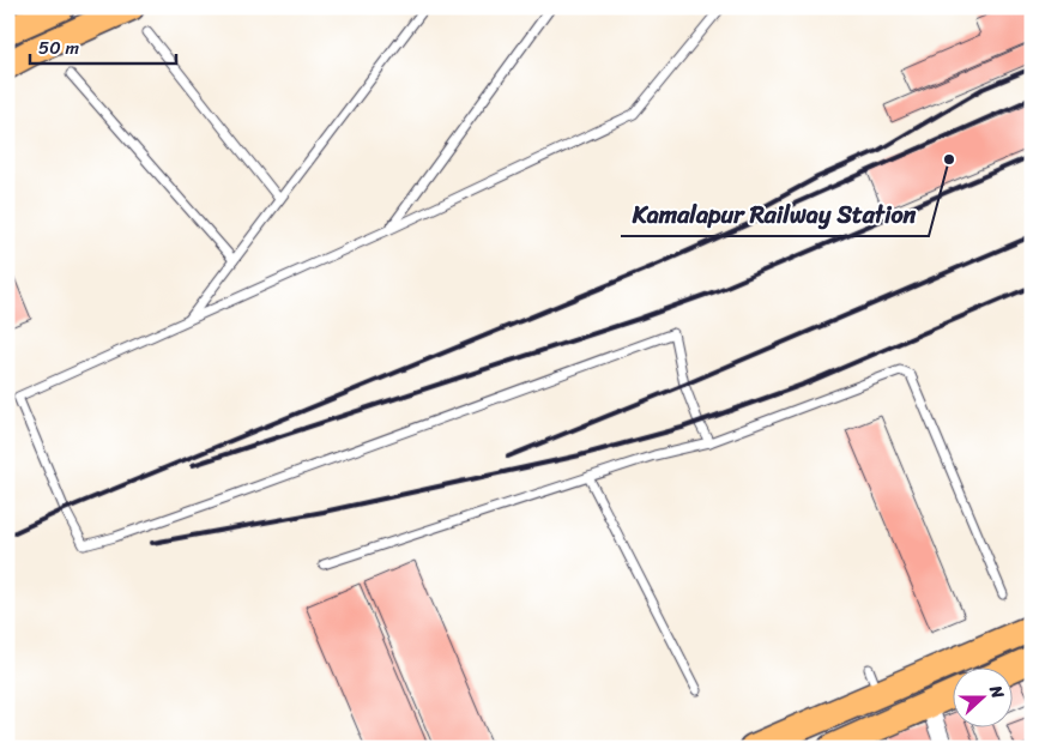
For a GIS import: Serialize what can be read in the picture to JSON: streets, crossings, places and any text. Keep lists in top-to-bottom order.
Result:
{
  "places": ["Kamalapur Railway Station"],
  "scale_bar": "50 m",
  "north": "right"
}
